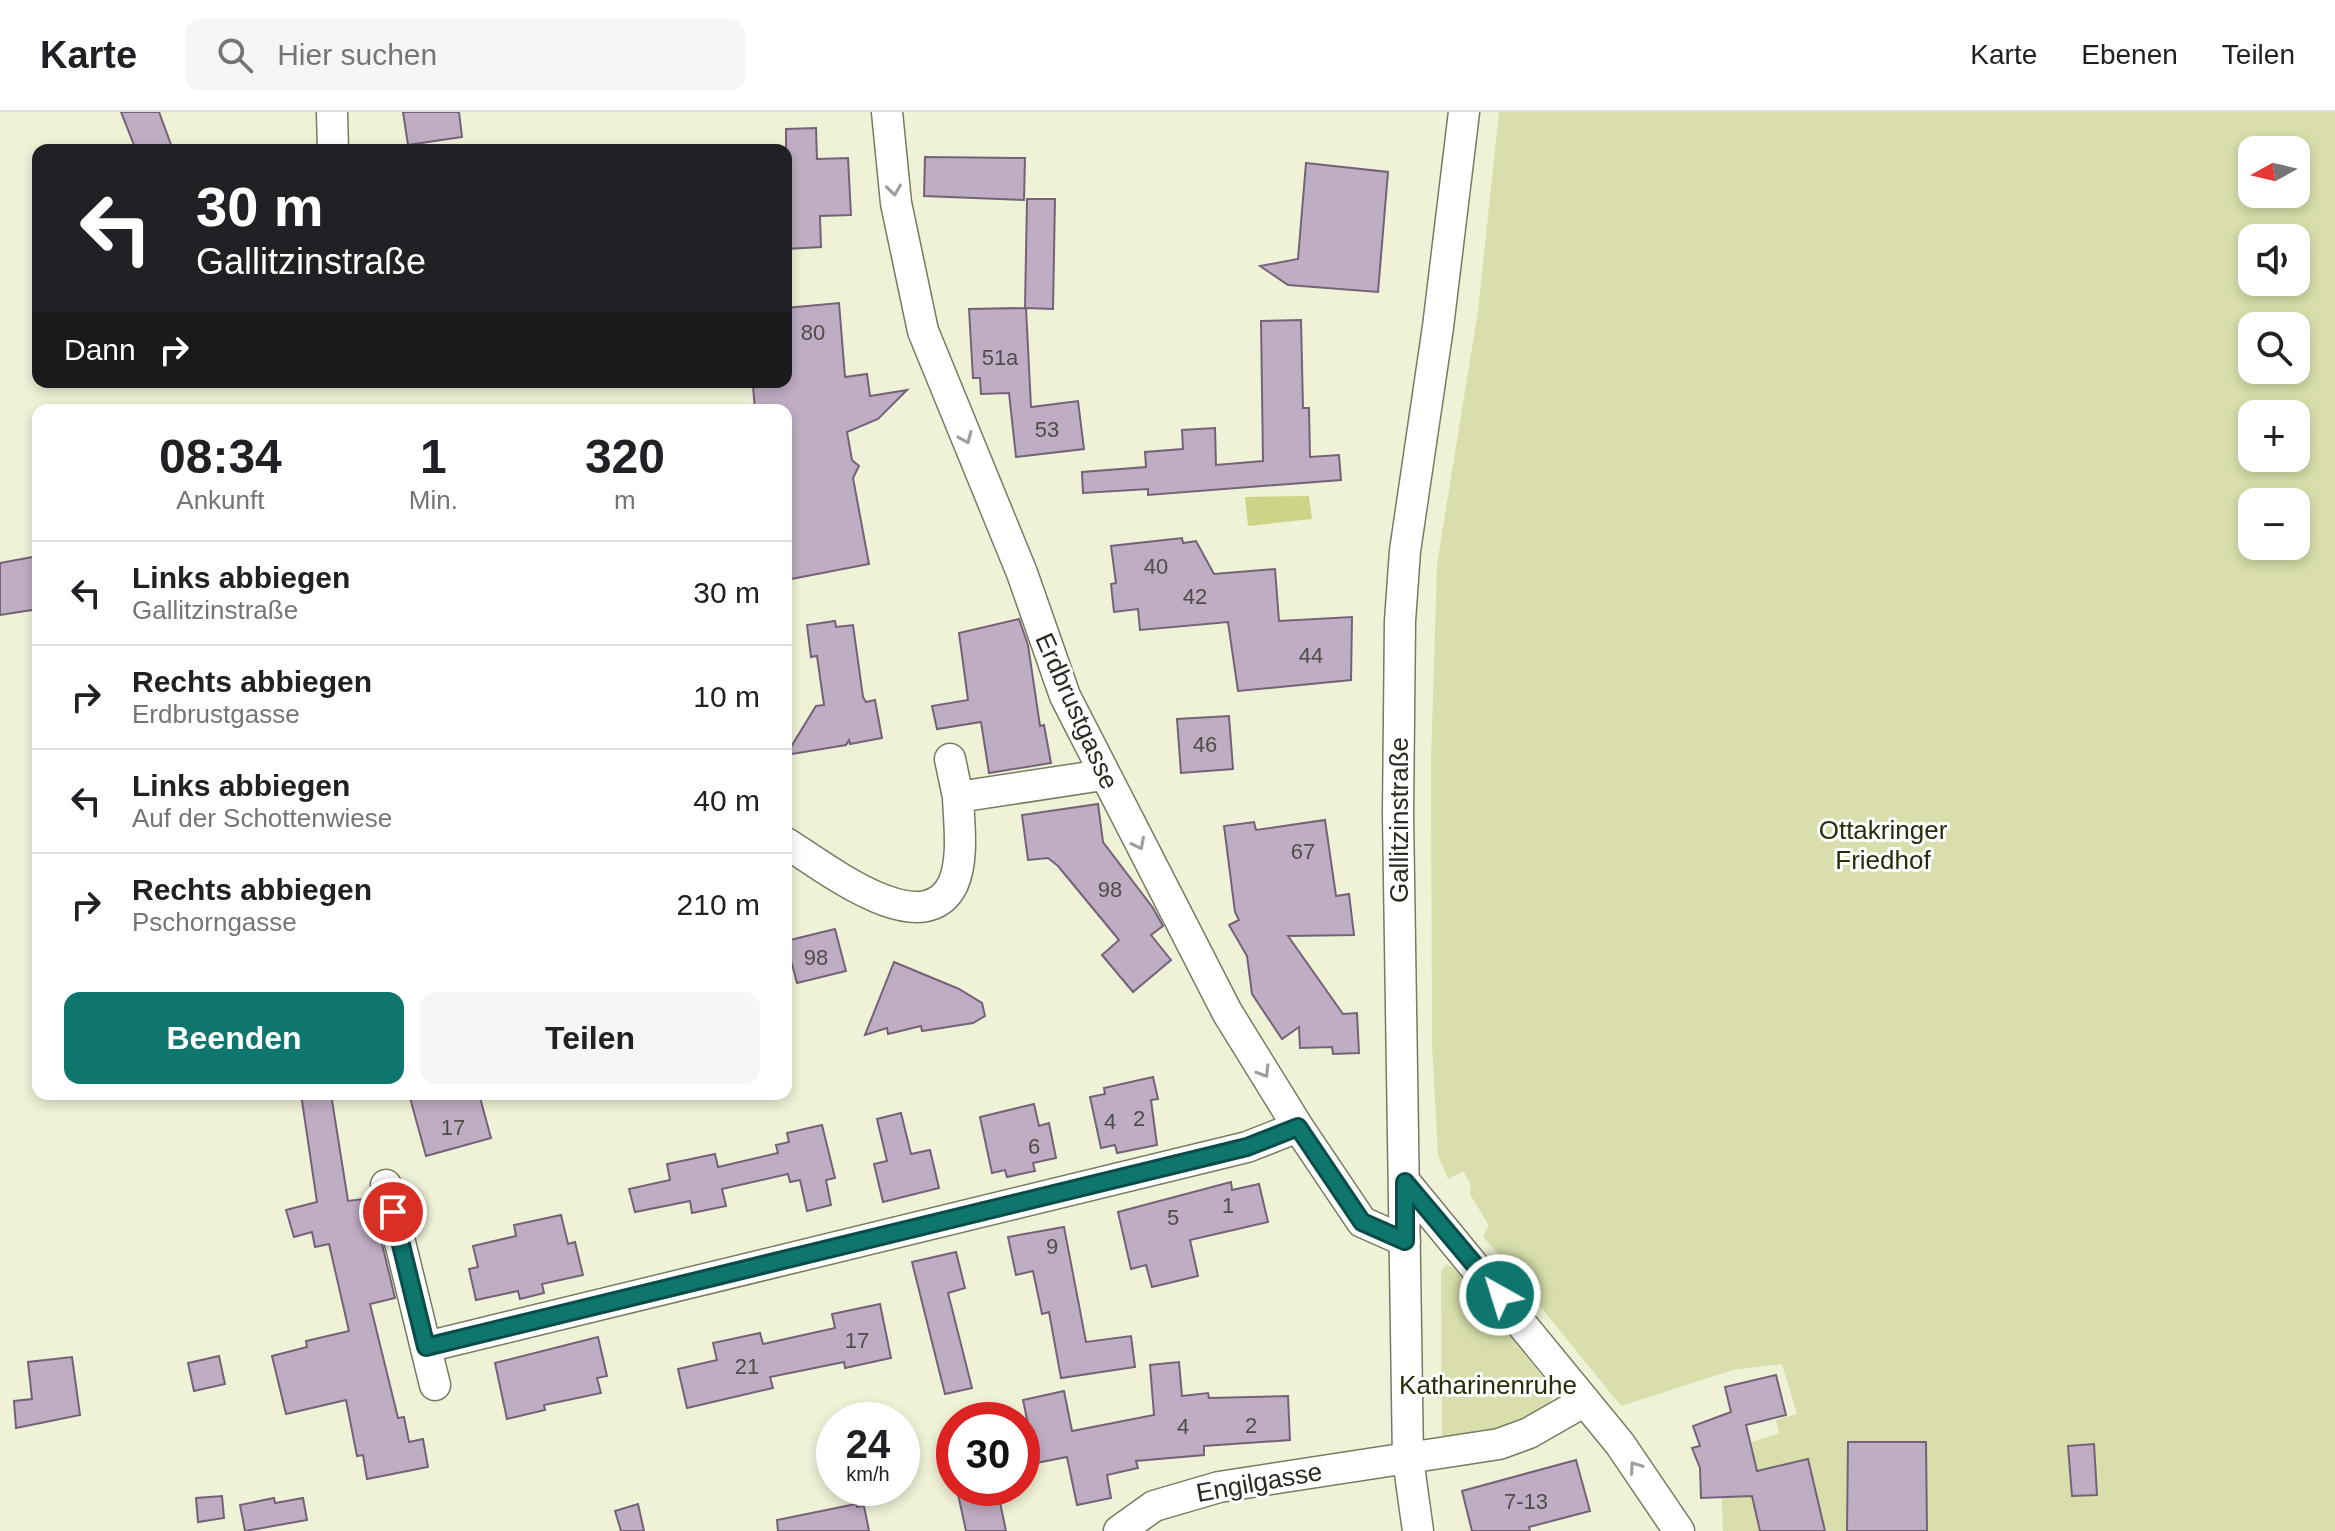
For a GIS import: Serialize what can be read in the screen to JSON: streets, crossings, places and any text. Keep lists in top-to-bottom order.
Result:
{
  "streets": {
    "street": ["Erdbrustgasse", "Gallitzinstraße", "Engilgasse"]
  },
  "crossings": [
    ["Erdbrustgasse", "Gallitzinstraße"],
    ["Gallitzinstraße", "Engilgasse"]
  ],
  "one_way": ["Erdbrustgasse"],
  "parks": ["Ottakringer Friedhof", "Katharinenruhe"],
  "house_numbers": [
    "80",
    "51a",
    "53",
    "40",
    "42",
    "44",
    "46",
    "67",
    "98",
    "98",
    "2",
    "4",
    "17",
    "6",
    "1",
    "5",
    "9",
    "17",
    "21",
    "2",
    "4",
    "7-13"
  ],
  "north": "left",
  "page": {
    "header": "Karte",
    "search": "Hier suchen",
    "nav": ["Karte", "Ebenen", "Teilen"],
    "map_buttons": ["+", "−"],
    "turn": ["30 m", "Gallitzinstraße"],
    "then": "Dann",
    "eta": [
      "08:34",
      "Ankunft",
      "1",
      "Min.",
      "320",
      "m"
    ],
    "list": [
      {
        "name": "Links abbiegen",
        "note": "Gallitzinstraße",
        "value": "30 m"
      },
      {
        "name": "Rechts abbiegen",
        "note": "Erdbrustgasse",
        "value": "10 m"
      },
      {
        "name": "Links abbiegen",
        "note": "Auf der Schottenwiese",
        "value": "40 m"
      },
      {
        "name": "Rechts abbiegen",
        "note": "Pschorngasse",
        "value": "210 m"
      }
    ],
    "buttons": ["Beenden", "Teilen"],
    "speed": "24 km/h",
    "limit": "30"
  }
}
